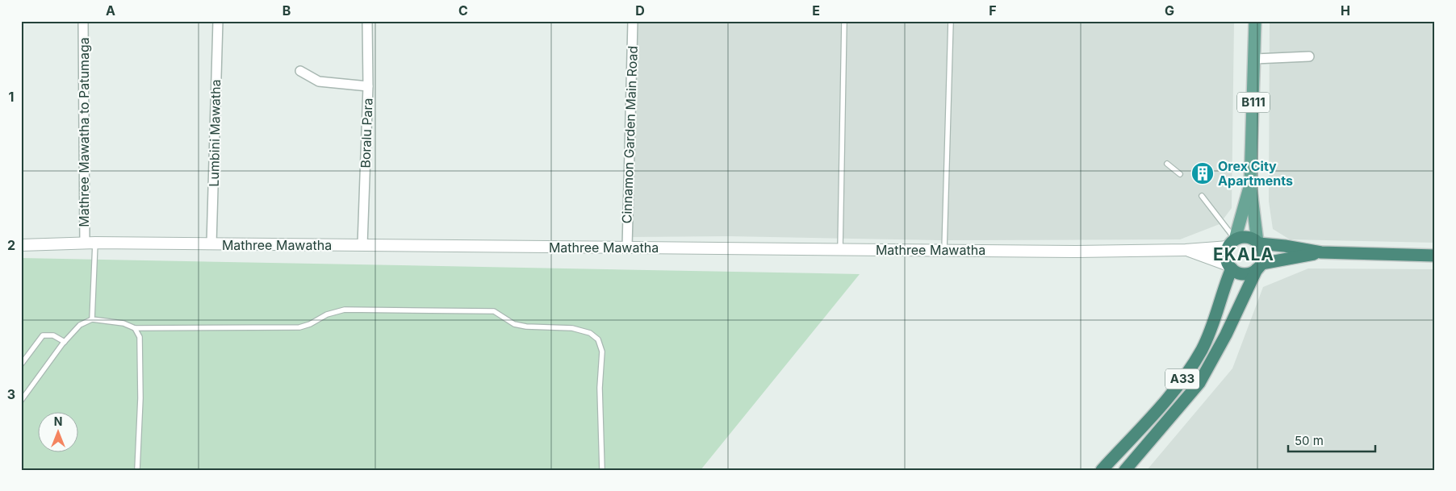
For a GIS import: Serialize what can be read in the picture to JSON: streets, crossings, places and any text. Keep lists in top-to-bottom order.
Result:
{
  "streets": {
    "highway": ["A33"],
    "main road": ["B111"],
    "street": [
      "Mathree Mawatha to Patumaga",
      "Lumbini Mawatha",
      "Boralu Para",
      "Cinnamon Garden Main Road",
      "Mathree Mawatha"
    ]
  },
  "crossings": [
    ["B111", "A33"],
    ["Mathree Mawatha to Patumaga", "Mathree Mawatha"],
    ["Lumbini Mawatha", "Mathree Mawatha"],
    ["Boralu Para", "Mathree Mawatha"],
    ["Cinnamon Garden Main Road", "Mathree Mawatha"]
  ],
  "districts": ["EKALA"],
  "places": {
    "building": ["Orex City Apartments"]
  },
  "scale_bar": "50 m",
  "north": "top",
  "grid": {
    "columns": [
      "A",
      "B",
      "C",
      "D",
      "E",
      "F",
      "G",
      "H"
    ],
    "rows": ["1", "2", "3"]
  }
}
